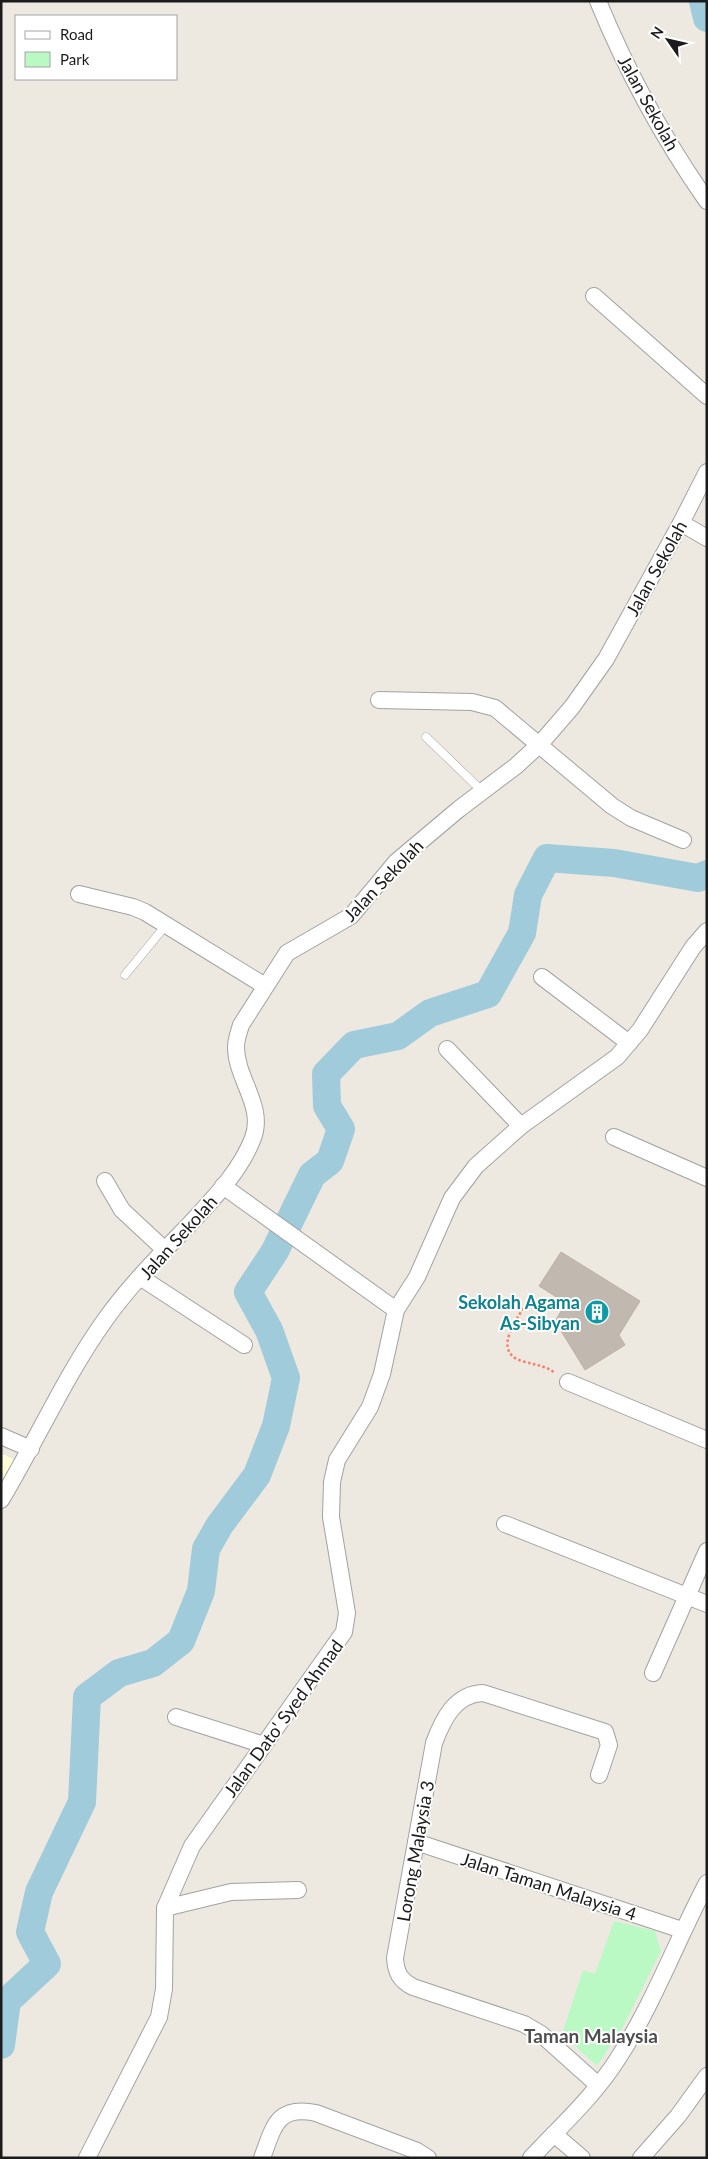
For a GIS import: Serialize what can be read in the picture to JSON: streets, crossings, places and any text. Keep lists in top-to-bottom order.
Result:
{
  "streets": {
    "street": [
      "Jalan Sekolah",
      "Jalan Dato' Syed Ahmad",
      "Lorong Malaysia 3",
      "Jalan Taman Malaysia 4"
    ]
  },
  "crossings": [
    ["Lorong Malaysia 3", "Jalan Taman Malaysia 4"]
  ],
  "districts": ["Taman Malaysia"],
  "places": {
    "building": ["Sekolah Agama As-Sibyan"]
  },
  "legend": ["Road", "Park"],
  "north": "top left"
}
